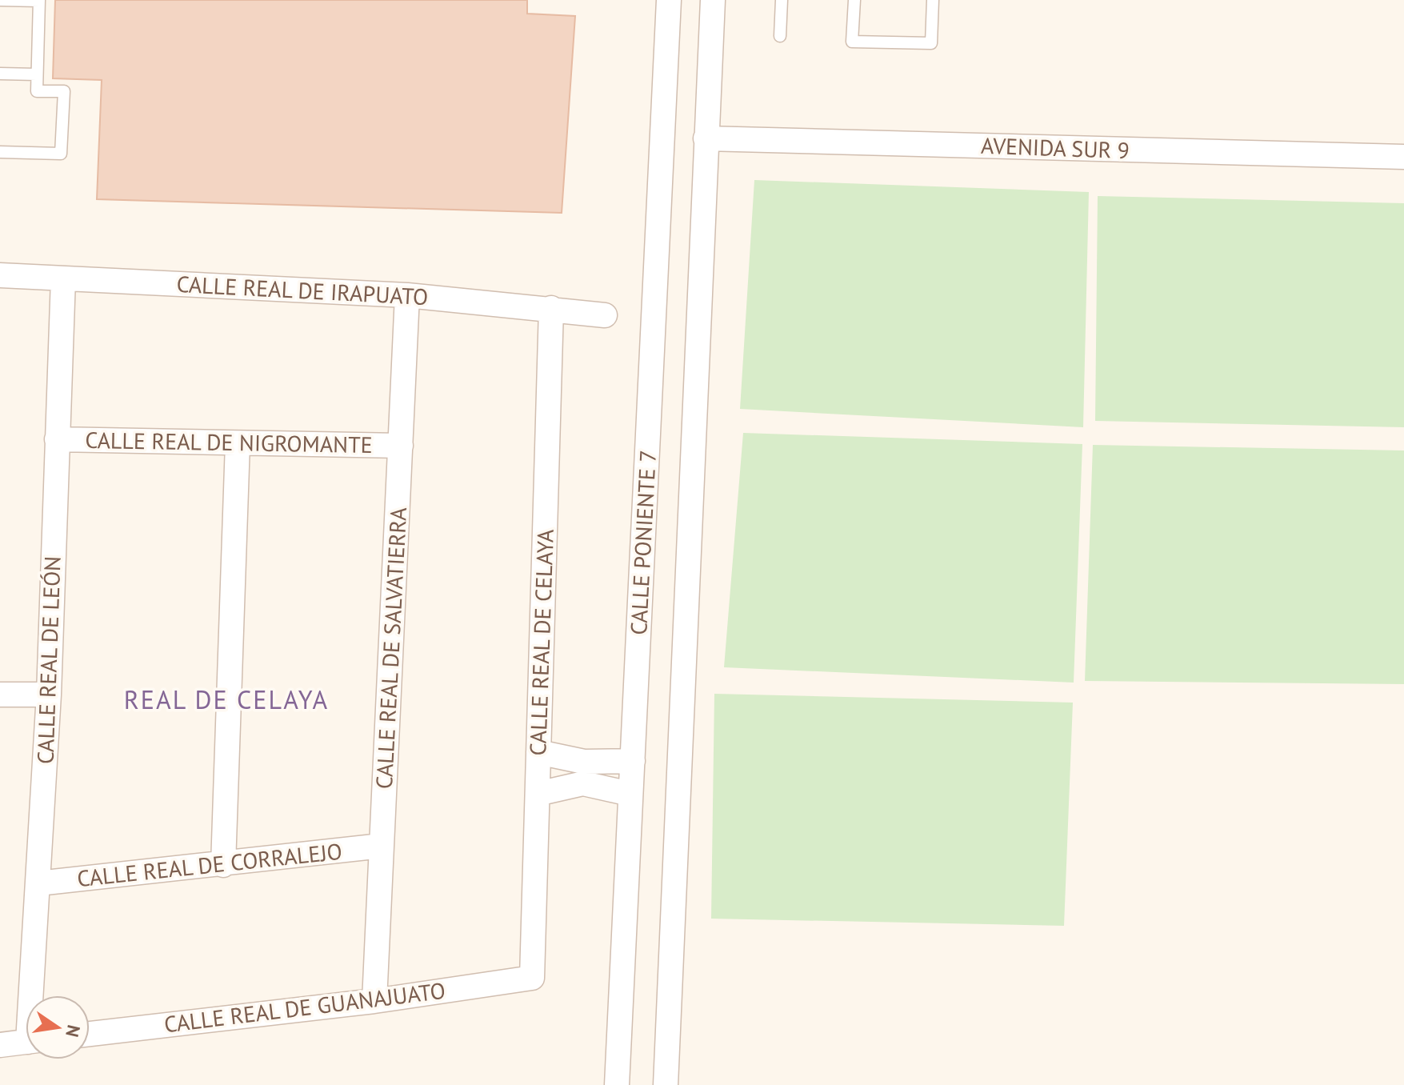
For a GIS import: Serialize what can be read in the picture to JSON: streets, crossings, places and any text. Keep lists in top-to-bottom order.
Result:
{
  "streets": {
    "street": [
      "AVENIDA SUR 9",
      "CALLE REAL DE IRAPUATO",
      "CALLE REAL DE NIGROMANTE",
      "CALLE PONIENTE 7",
      "CALLE REAL DE CELAYA",
      "CALLE REAL DE SALVATIERRA",
      "CALLE REAL DE LEÓN",
      "CALLE REAL DE CORRALEJO",
      "CALLE REAL DE GUANAJUATO"
    ]
  },
  "crossings": [
    ["AVENIDA SUR 9", "CALLE PONIENTE 7"],
    ["CALLE REAL DE IRAPUATO", "CALLE REAL DE CELAYA"],
    ["CALLE REAL DE IRAPUATO", "CALLE REAL DE SALVATIERRA"],
    ["CALLE REAL DE IRAPUATO", "CALLE REAL DE LEÓN"],
    ["CALLE REAL DE NIGROMANTE", "CALLE REAL DE SALVATIERRA"],
    ["CALLE REAL DE NIGROMANTE", "CALLE REAL DE LEÓN"],
    ["CALLE REAL DE CELAYA", "CALLE REAL DE GUANAJUATO"],
    ["CALLE REAL DE SALVATIERRA", "CALLE REAL DE CORRALEJO"],
    ["CALLE REAL DE SALVATIERRA", "CALLE REAL DE GUANAJUATO"],
    ["CALLE REAL DE LEÓN", "CALLE REAL DE CORRALEJO"]
  ],
  "districts": ["REAL DE CELAYA"],
  "north": "right"
}
